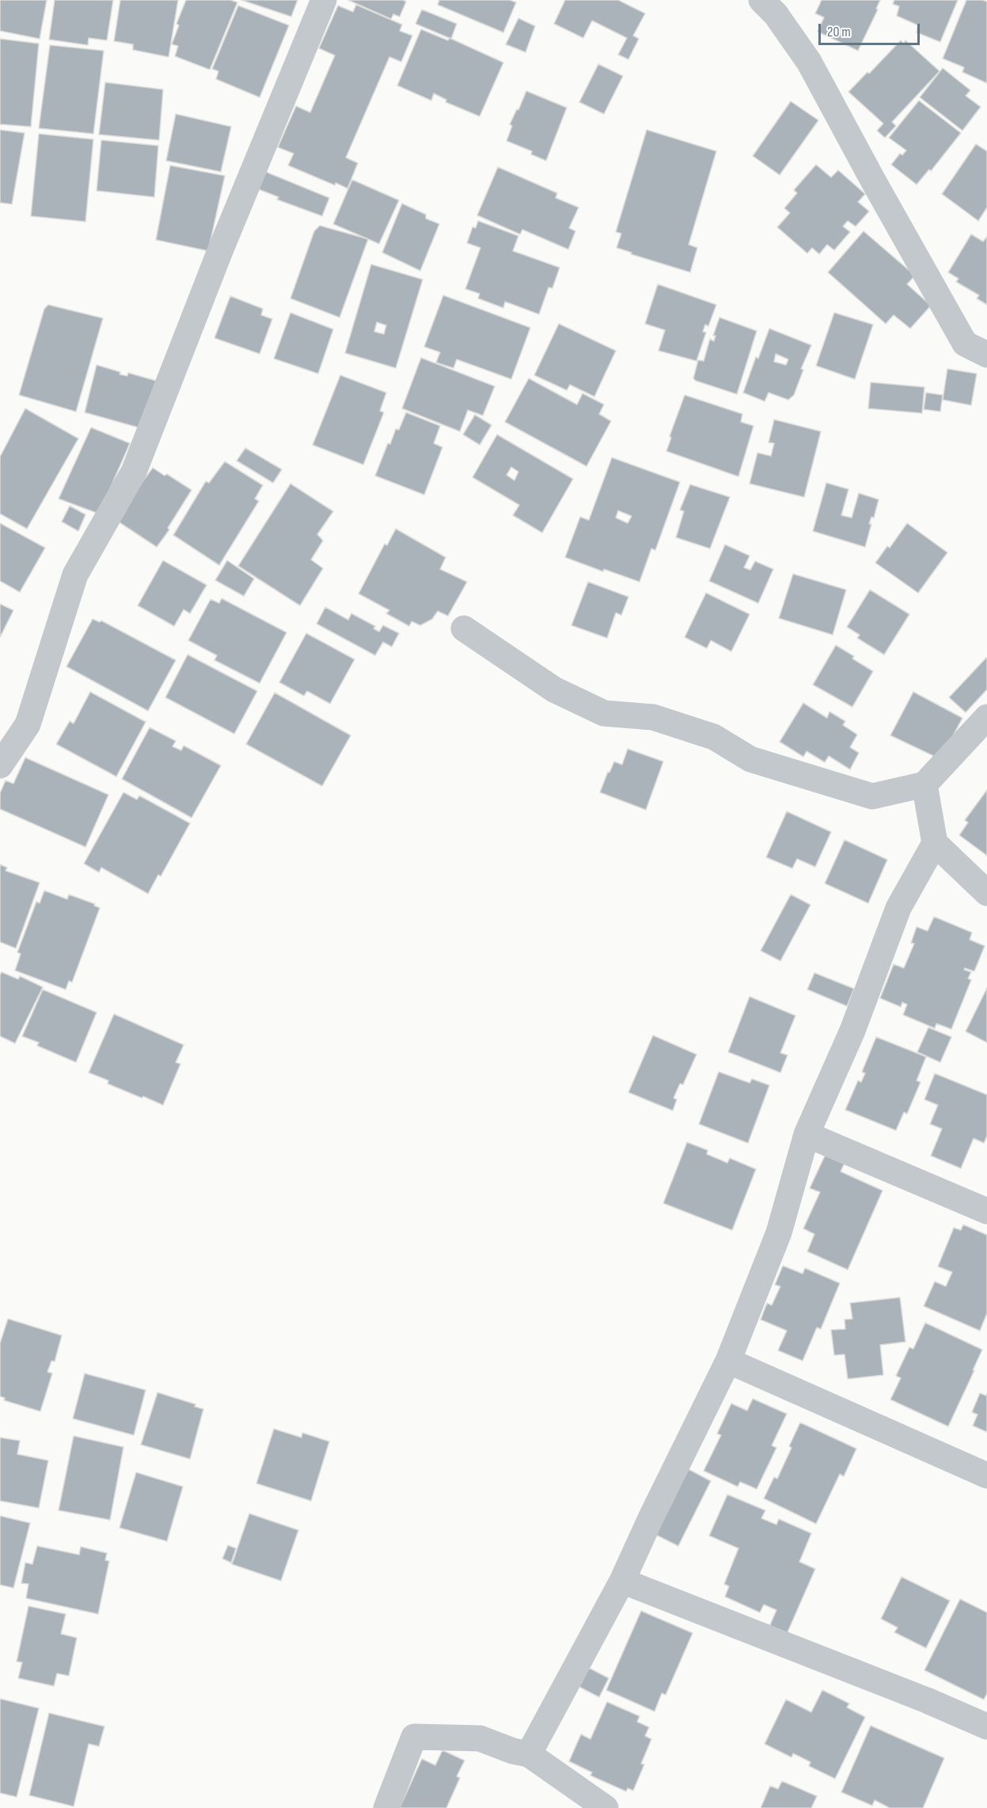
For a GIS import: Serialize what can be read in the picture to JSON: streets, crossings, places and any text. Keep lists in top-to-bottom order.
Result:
{
  "scale_bar": "20 m"
}
